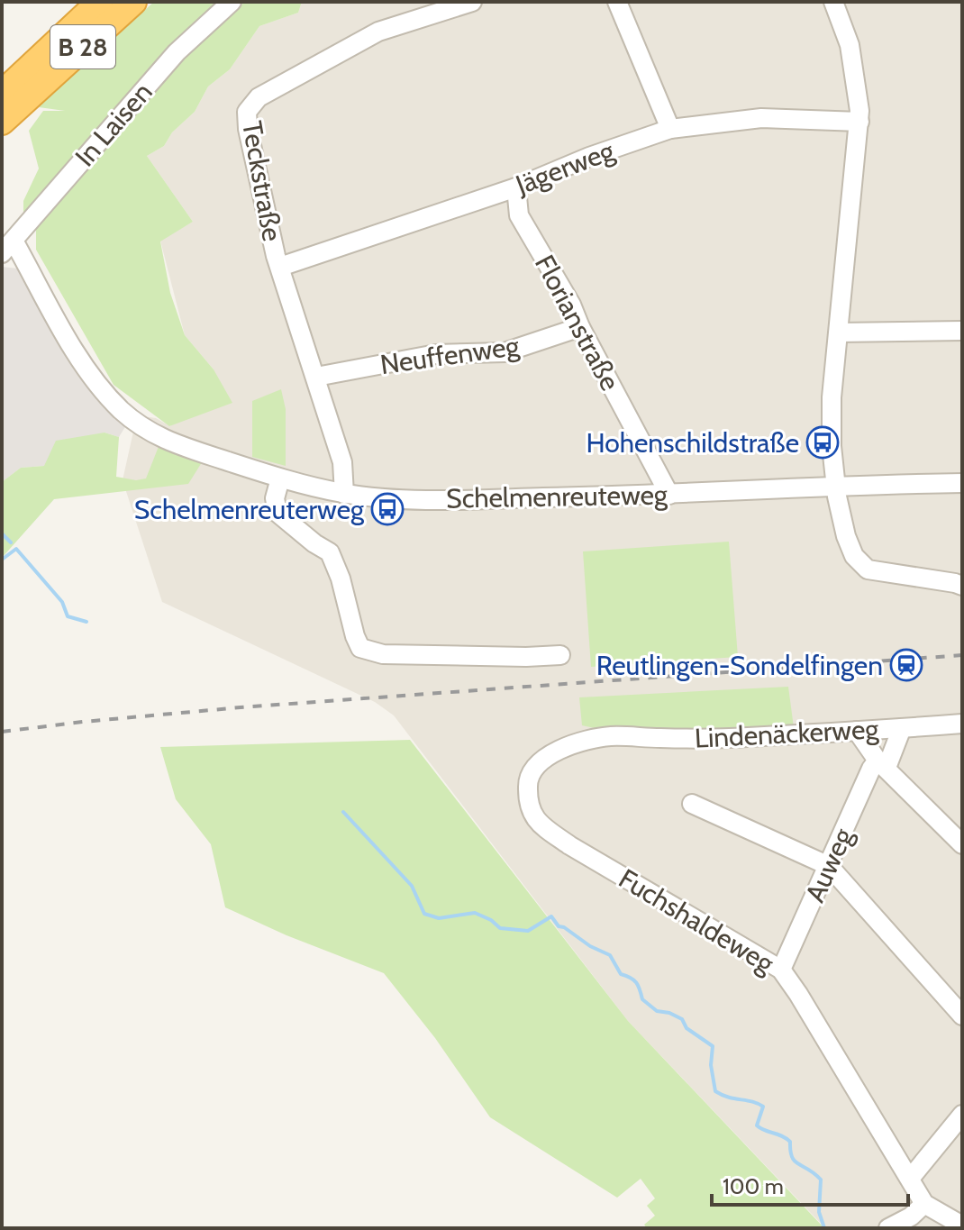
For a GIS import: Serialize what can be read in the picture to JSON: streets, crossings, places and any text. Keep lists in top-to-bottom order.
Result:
{
  "streets": {
    "highway": ["B 28"],
    "street": [
      "In Laisen",
      "Jägerweg",
      "Teckstraße",
      "Florianstraße",
      "Neuffenweg",
      "Schelmenreuteweg",
      "Lindenäckerweg",
      "Auweg",
      "Fuchshaldeweg"
    ]
  },
  "crossings": [
    ["In Laisen", "Schelmenreuteweg"],
    ["Jägerweg", "Teckstraße"],
    ["Jägerweg", "Florianstraße"],
    ["Teckstraße", "Neuffenweg"],
    ["Teckstraße", "Schelmenreuteweg"],
    ["Florianstraße", "Neuffenweg"],
    ["Florianstraße", "Schelmenreuteweg"],
    ["Lindenäckerweg", "Auweg"],
    ["Lindenäckerweg", "Fuchshaldeweg"],
    ["Auweg", "Fuchshaldeweg"]
  ],
  "places": {
    "bus stop": ["Hohenschildstraße", "Schelmenreuterweg"],
    "station": ["Reutlingen-Sondelfingen"]
  },
  "scale_bar": "100 m"
}
